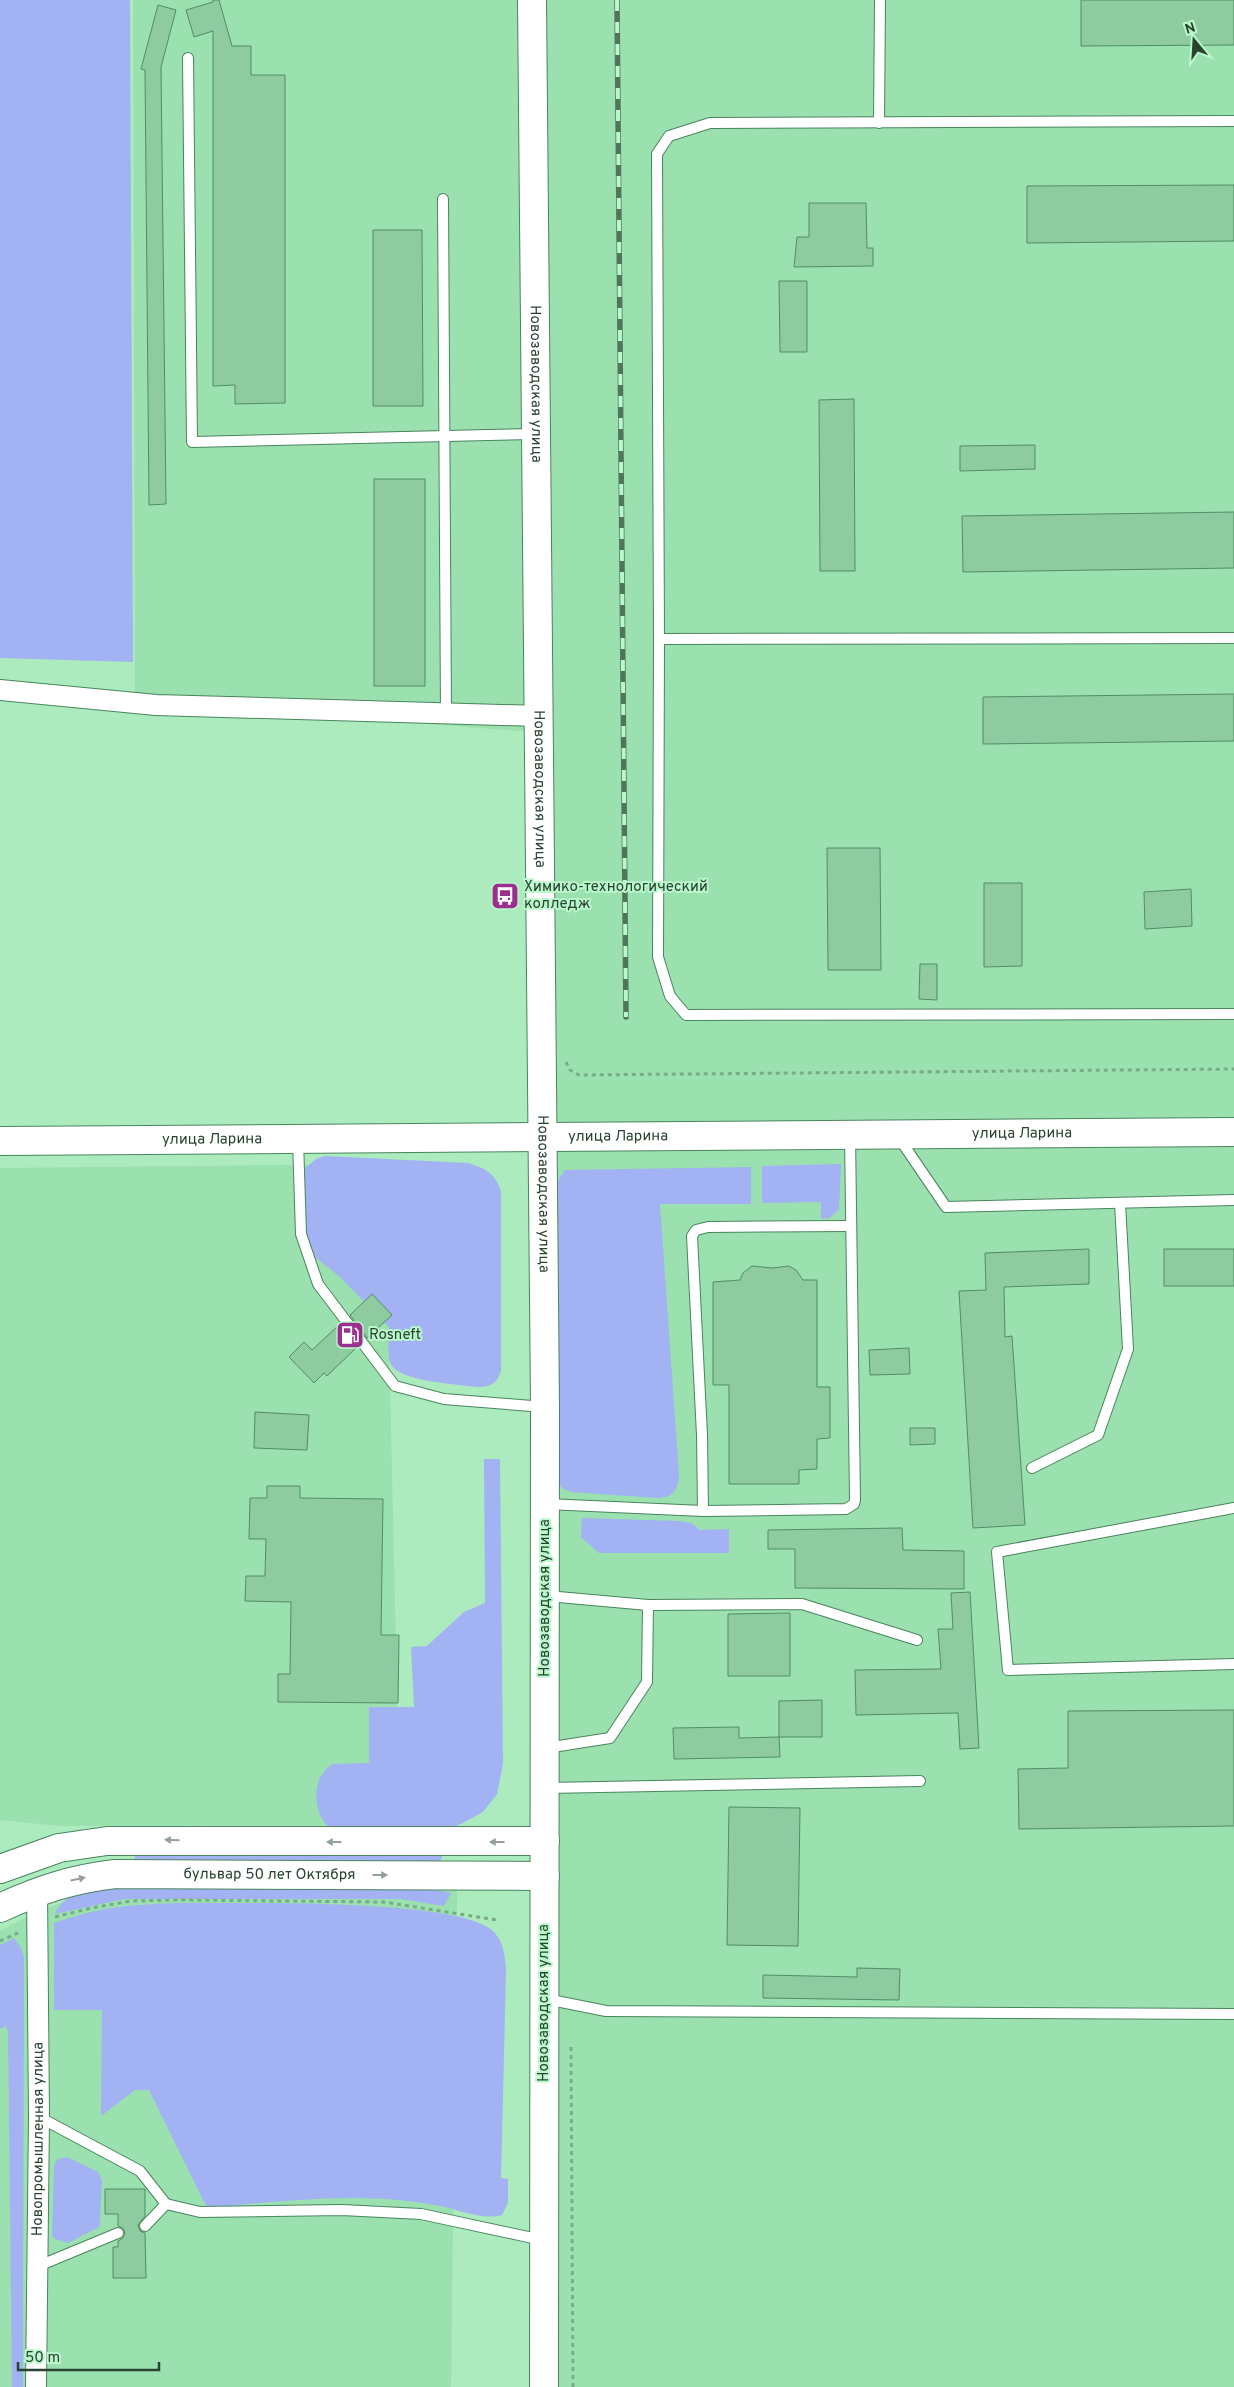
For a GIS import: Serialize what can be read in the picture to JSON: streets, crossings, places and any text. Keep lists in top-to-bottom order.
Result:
{
  "streets": {
    "main road": ["Новозаводская улица", "улица Ларина", "бульвар 50 лет Октября"],
    "street": ["Новопромышленная улица"]
  },
  "crossings": [
    ["Новозаводская улица", "улица Ларина"],
    ["Новозаводская улица", "бульвар 50 лет Октября"],
    ["бульвар 50 лет Октября", "Новопромышленная улица"]
  ],
  "places": {
    "bus stop": ["Химико-технологический колледж"],
    "fuel station": ["Rosneft"]
  },
  "scale_bar": "50 m",
  "north": "top"
}
